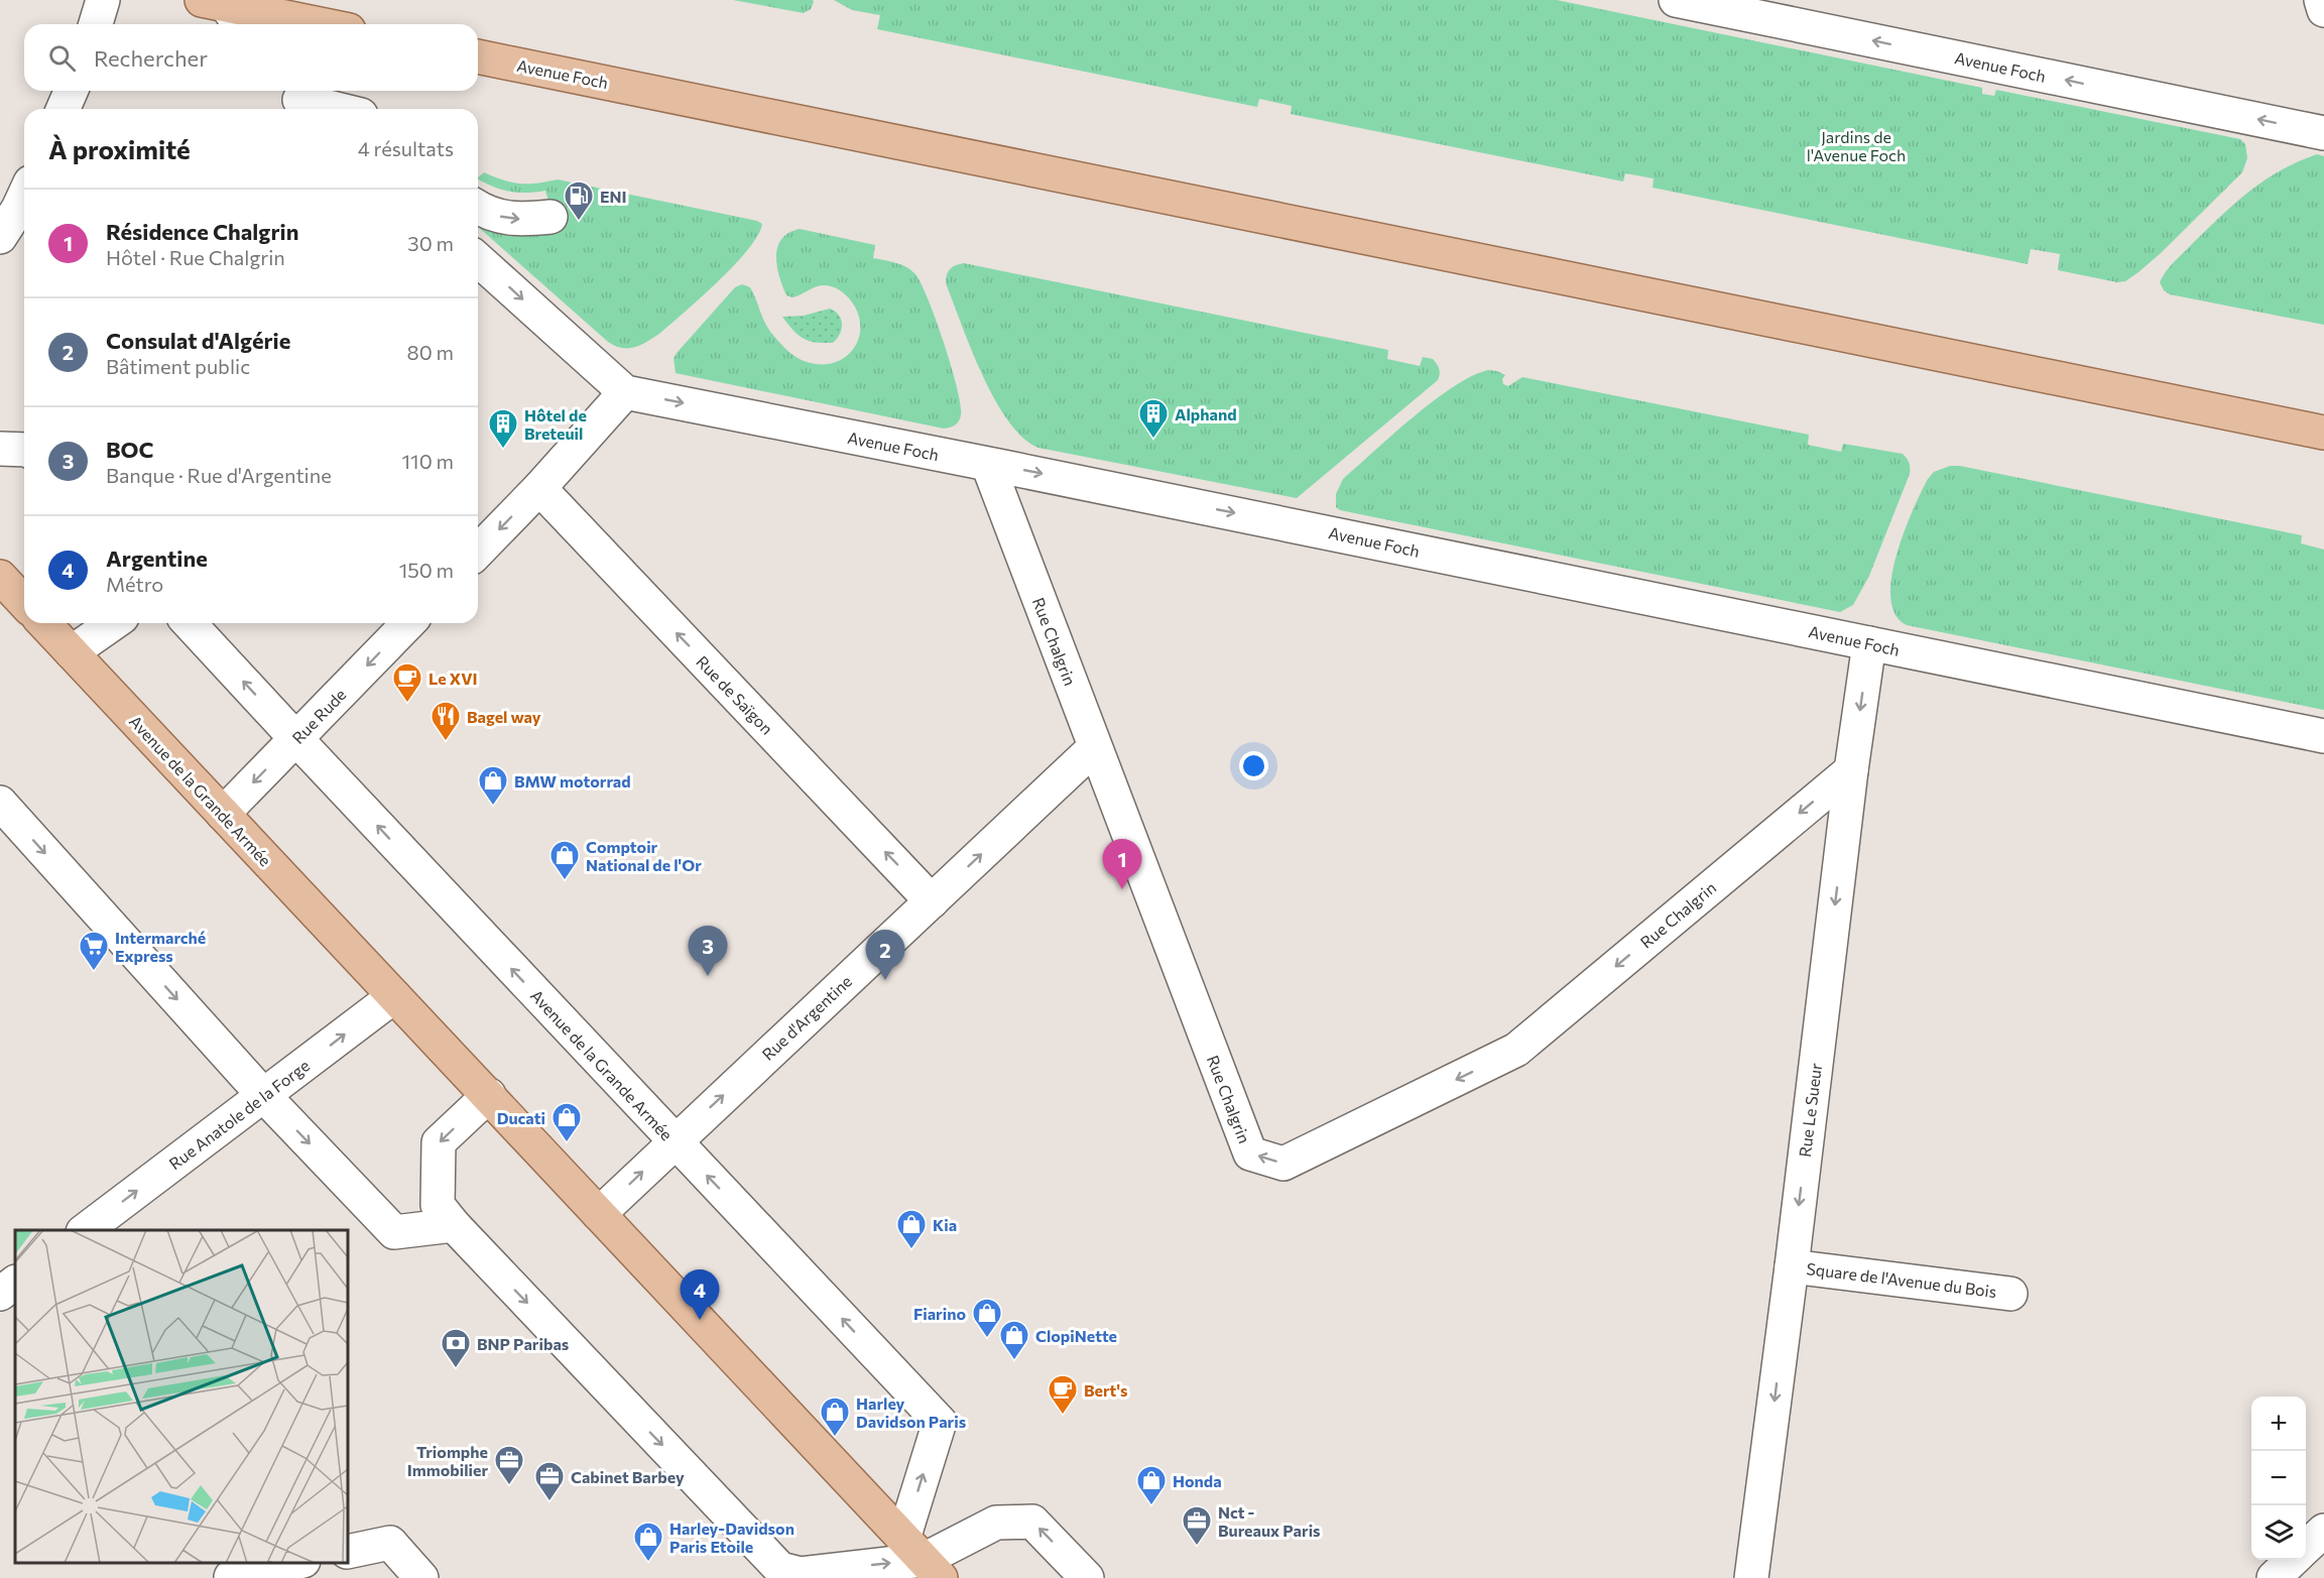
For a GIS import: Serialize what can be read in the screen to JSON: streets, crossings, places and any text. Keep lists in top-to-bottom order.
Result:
{
  "streets": {
    "main road": ["Avenue Foch", "Avenue de la Grande Armée"],
    "street": [
      "Rue Chalgrin",
      "Rue de Saïgon",
      "Rue Rude",
      "Rue d'Argentine",
      "Rue Le Sueur",
      "Rue Anatole de la Forge",
      "Square de l'Avenue du Bois"
    ]
  },
  "crossings": [
    ["Avenue Foch", "Rue Chalgrin"],
    ["Avenue Foch", "Rue Le Sueur"],
    ["Rue Chalgrin", "Rue d'Argentine"],
    ["Rue Chalgrin", "Rue Le Sueur"],
    ["Rue de Saïgon", "Rue d'Argentine"],
    ["Rue Rude", "Avenue de la Grande Armée"],
    ["Avenue de la Grande Armée", "Rue d'Argentine"],
    ["Avenue de la Grande Armée", "Rue Anatole de la Forge"],
    ["Rue Le Sueur", "Square de l'Avenue du Bois"]
  ],
  "one_way": [
    "Rue de Saïgon",
    "Rue Rude",
    "Rue d'Argentine",
    "Rue Le Sueur",
    "Rue Anatole de la Forge"
  ],
  "parks": ["Jardins de l'Avenue Foch"],
  "places": {
    "fuel station": ["ENI"],
    "building": ["Alphand", "Hôtel de Breteuil"],
    "cafe": ["Le XVI", "Bert's"],
    "restaurant": ["Bagel way"],
    "shop": [
      "BMW motorrad",
      "Comptoir National de l'Or",
      "Ducati",
      "Kia",
      "Fiarino",
      "ClopiNette",
      "Harley Davidson Paris",
      "Honda",
      "Harley-Davidson Paris Etoile"
    ],
    "supermarket": ["Intermarché Express"],
    "bank": ["BNP Paribas"],
    "office": ["Triomphe Immobilier", "Cabinet Barbey", "Nct - Bureaux Paris"]
  },
  "page": {
    "search": "Rechercher",
    "heading": ["À proximité", "4 résultats"],
    "list": [
      {
        "mark": "1",
        "name": "Résidence Chalgrin",
        "note": "Hôtel · Rue Chalgrin",
        "value": "30 m"
      },
      {
        "mark": "2",
        "name": "Consulat d'Algérie",
        "note": "Bâtiment public",
        "value": "80 m"
      },
      {
        "mark": "3",
        "name": "BOC",
        "note": "Banque · Rue d'Argentine",
        "value": "110 m"
      },
      {
        "mark": "4",
        "name": "Argentine",
        "note": "Métro",
        "value": "150 m"
      }
    ],
    "pins": [
      "1",
      "3",
      "2",
      "4"
    ],
    "map_buttons": ["+", "−"]
  }
}
